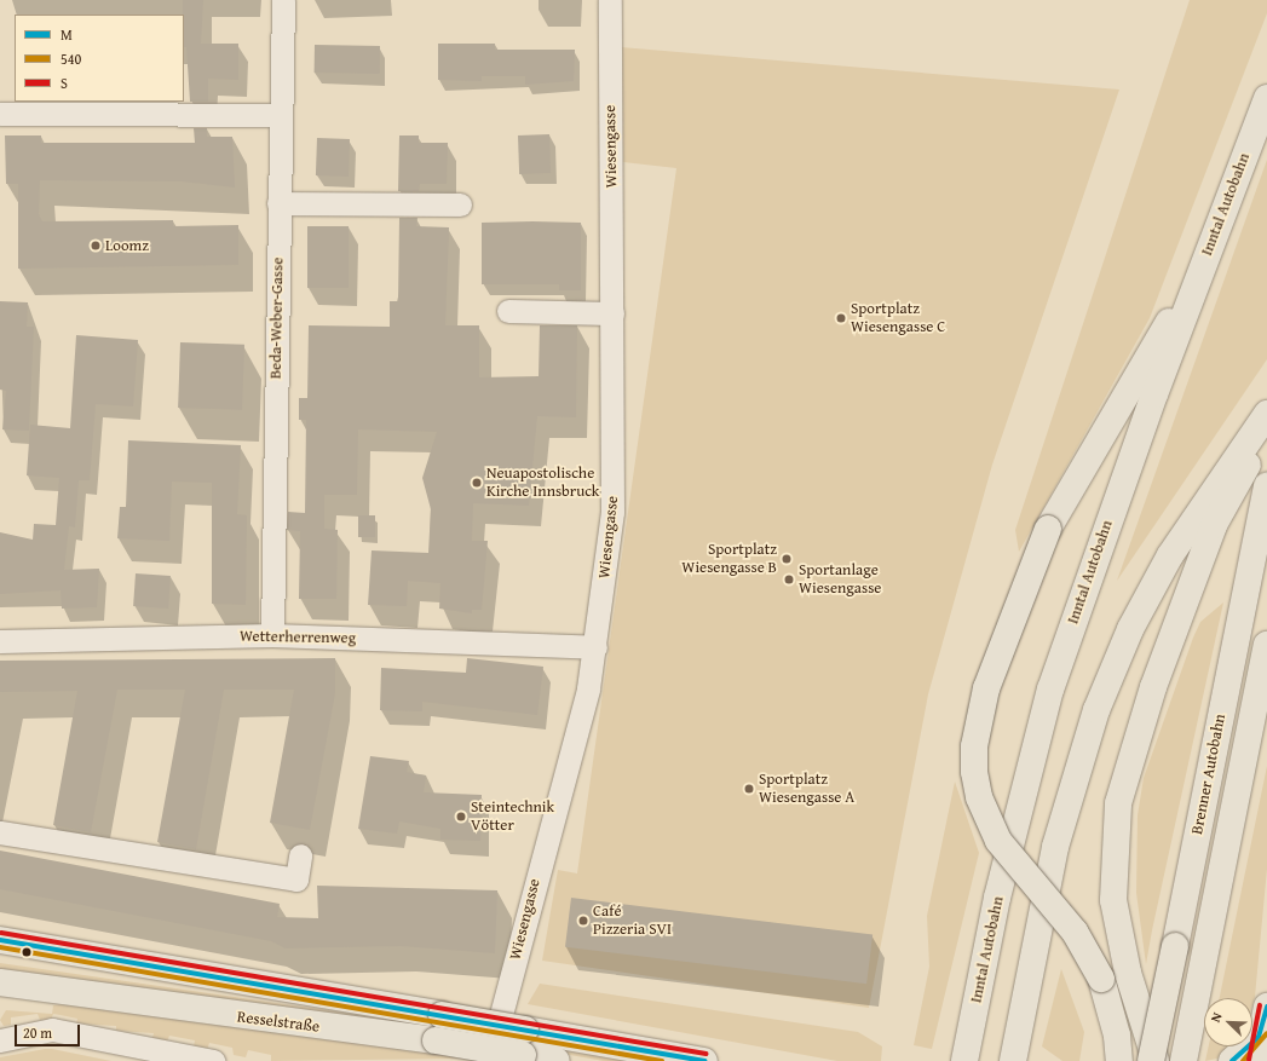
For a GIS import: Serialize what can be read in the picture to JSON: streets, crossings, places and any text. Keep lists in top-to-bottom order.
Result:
{
  "streets": {
    "main road": ["Inntal Autobahn", "Brenner Autobahn", "Resselstraße"],
    "street": ["Wiesengasse", "Beda-Weber-Gasse", "Wetterherrenweg"]
  },
  "crossings": [
    ["Wiesengasse", "Wetterherrenweg"],
    ["Beda-Weber-Gasse", "Wetterherrenweg"]
  ],
  "places": [
    "Loomz",
    "Sportplatz Wiesengasse C",
    "Neuapostolische Kirche Innsbruck",
    "Sportplatz Wiesengasse B",
    "Sportanlage Wiesengasse",
    "Sportplatz Wiesengasse A",
    "Steintechnik Vötter",
    "Café Pizzeria SVI"
  ],
  "lines": ["transit line S", "transit line M", "transit line 540"],
  "legend": ["M", "540", "S"],
  "scale_bar": "20 m",
  "north": "top left"
}
